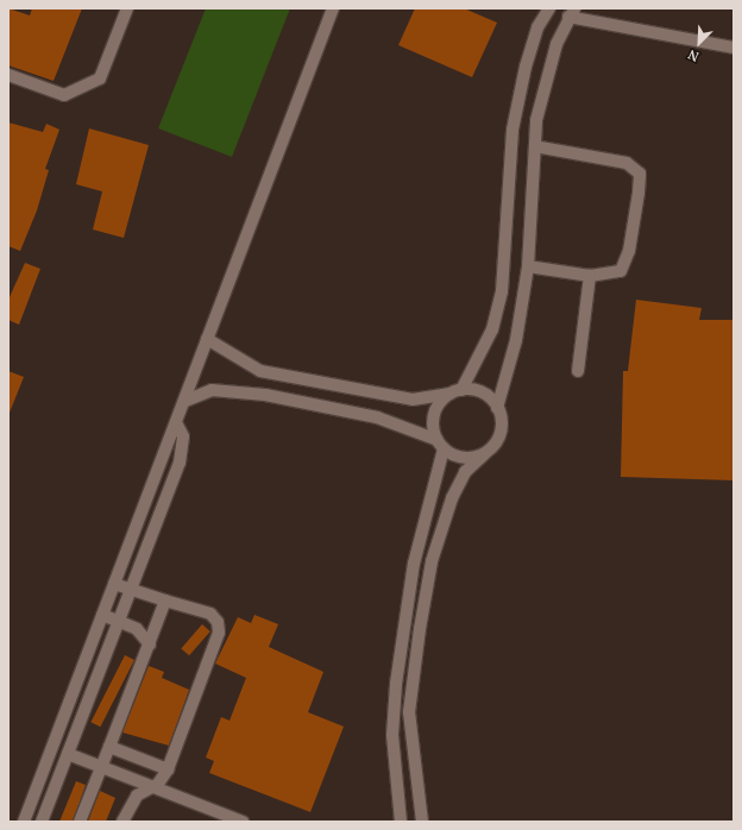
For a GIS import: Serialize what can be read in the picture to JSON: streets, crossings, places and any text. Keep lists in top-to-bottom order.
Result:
{
  "north": "bottom left"
}
